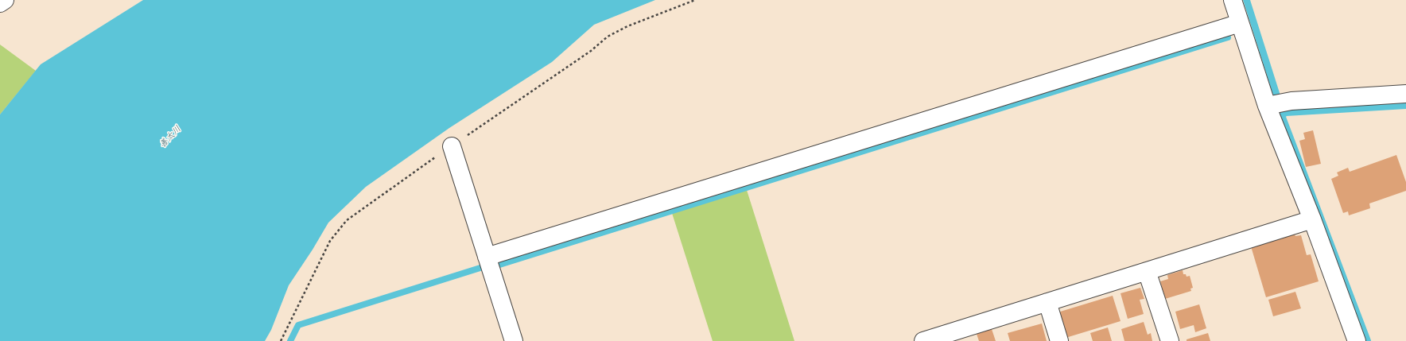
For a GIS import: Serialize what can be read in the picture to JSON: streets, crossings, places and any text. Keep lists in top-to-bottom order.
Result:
{
  "water": ["善太川"]
}
